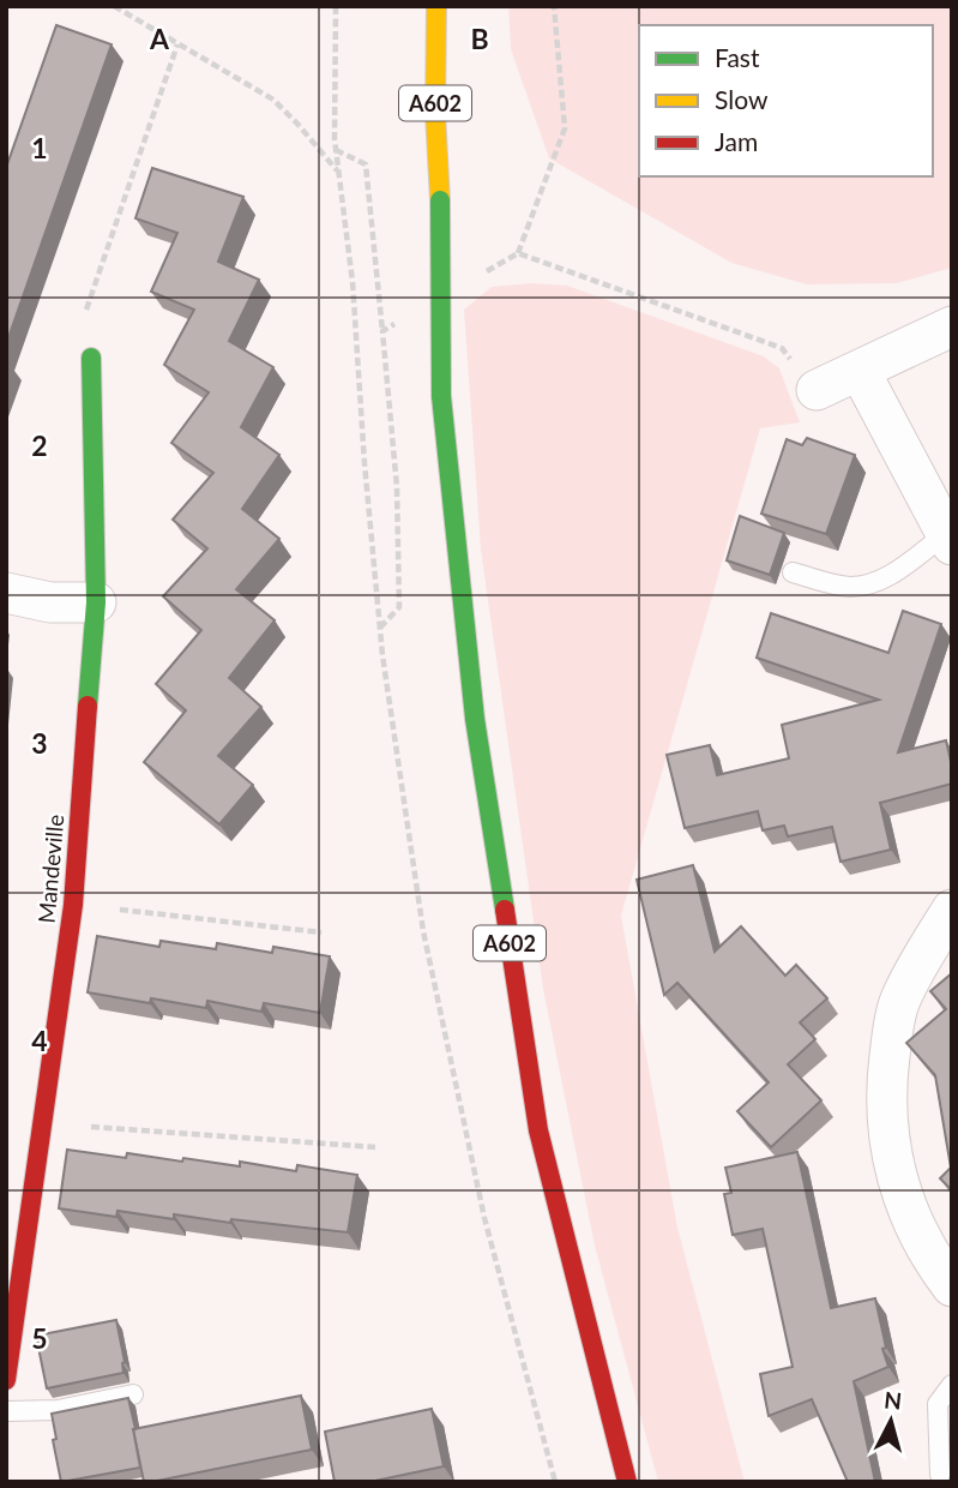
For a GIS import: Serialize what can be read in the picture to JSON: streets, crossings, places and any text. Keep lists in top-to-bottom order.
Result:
{
  "streets": {
    "main road": ["A602", "Mandeville"]
  },
  "legend": ["Fast", "Slow", "Jam"],
  "north": "top",
  "grid": {
    "columns": ["A", "B"],
    "rows": [
      "1",
      "2",
      "3",
      "4",
      "5"
    ]
  }
}
